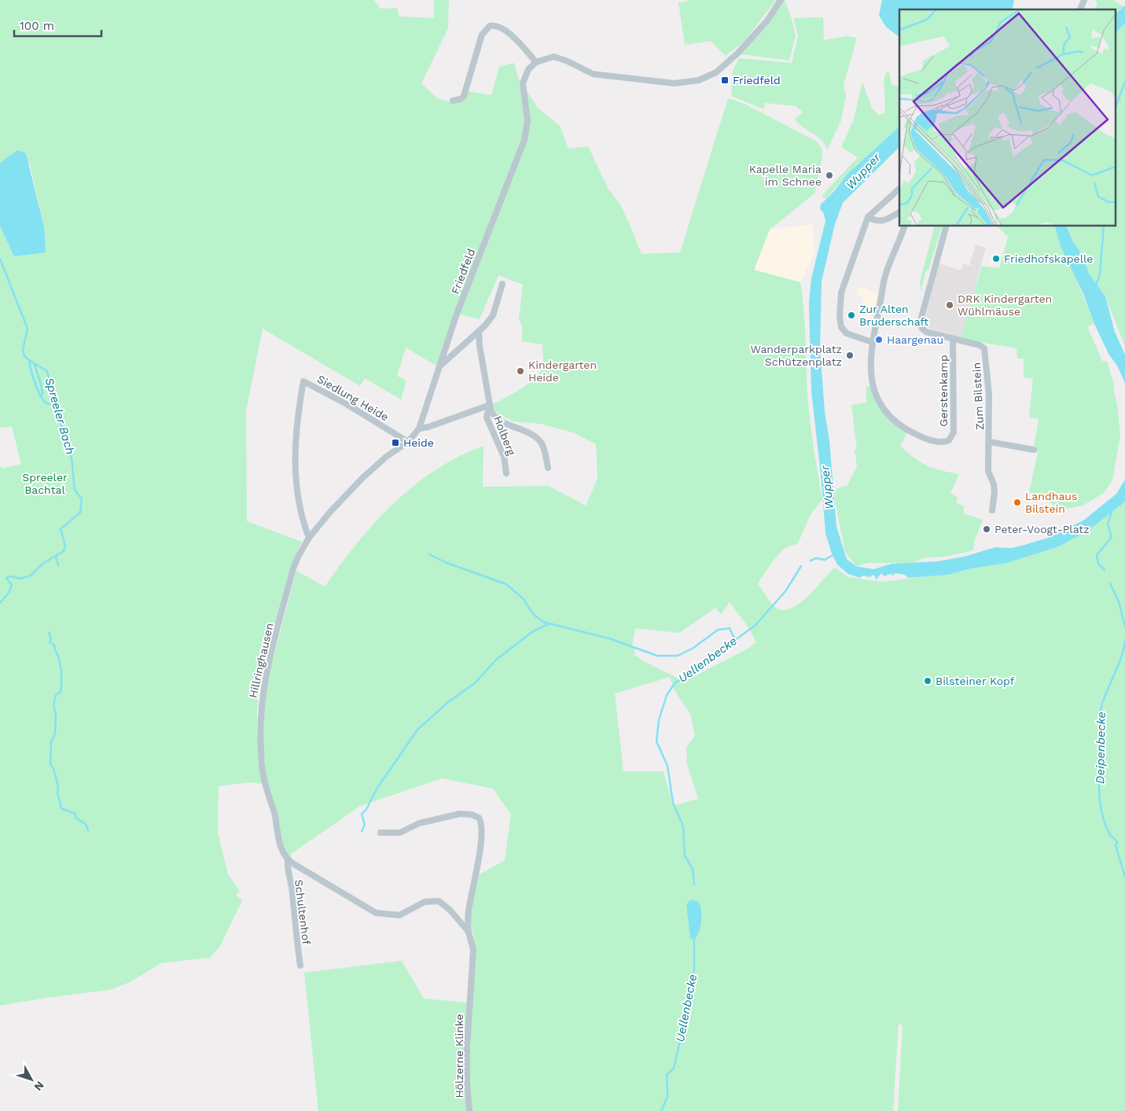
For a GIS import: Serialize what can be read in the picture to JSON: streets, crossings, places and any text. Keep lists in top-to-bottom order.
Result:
{
  "streets": {
    "street": [
      "Friedfeld",
      "Gerstenkamp",
      "Zum Bilstein",
      "Siedlung Heide",
      "Holberg",
      "Hillringhausen",
      "Schultenhof",
      "Hölzerne Klinke"
    ]
  },
  "crossings": [
    ["Gerstenkamp", "Zum Bilstein"],
    ["Siedlung Heide", "Hillringhausen"],
    ["Hillringhausen", "Schultenhof"]
  ],
  "water": [
    "Wupper",
    "Spreeler Bach",
    "Uellenbecke",
    "Deipenbecke"
  ],
  "parks": ["Spreeler Bachtal"],
  "places": {
    "transit": ["Friedfeld", "Heide"],
    "other": [
      "Kapelle Maria im Schnee",
      "Friedhofskapelle",
      "DRK Kindergarten Wühlmäuse",
      "Zur Alten Bruderschaft",
      "Haargenau",
      "Wanderparkplatz Schützenplatz",
      "Kindergarten Heide",
      "Landhaus Bilstein",
      "Peter-Voogt-Platz",
      "Bilsteiner Kopf"
    ]
  },
  "scale_bar": "100 m",
  "north": "bottom right"
}
